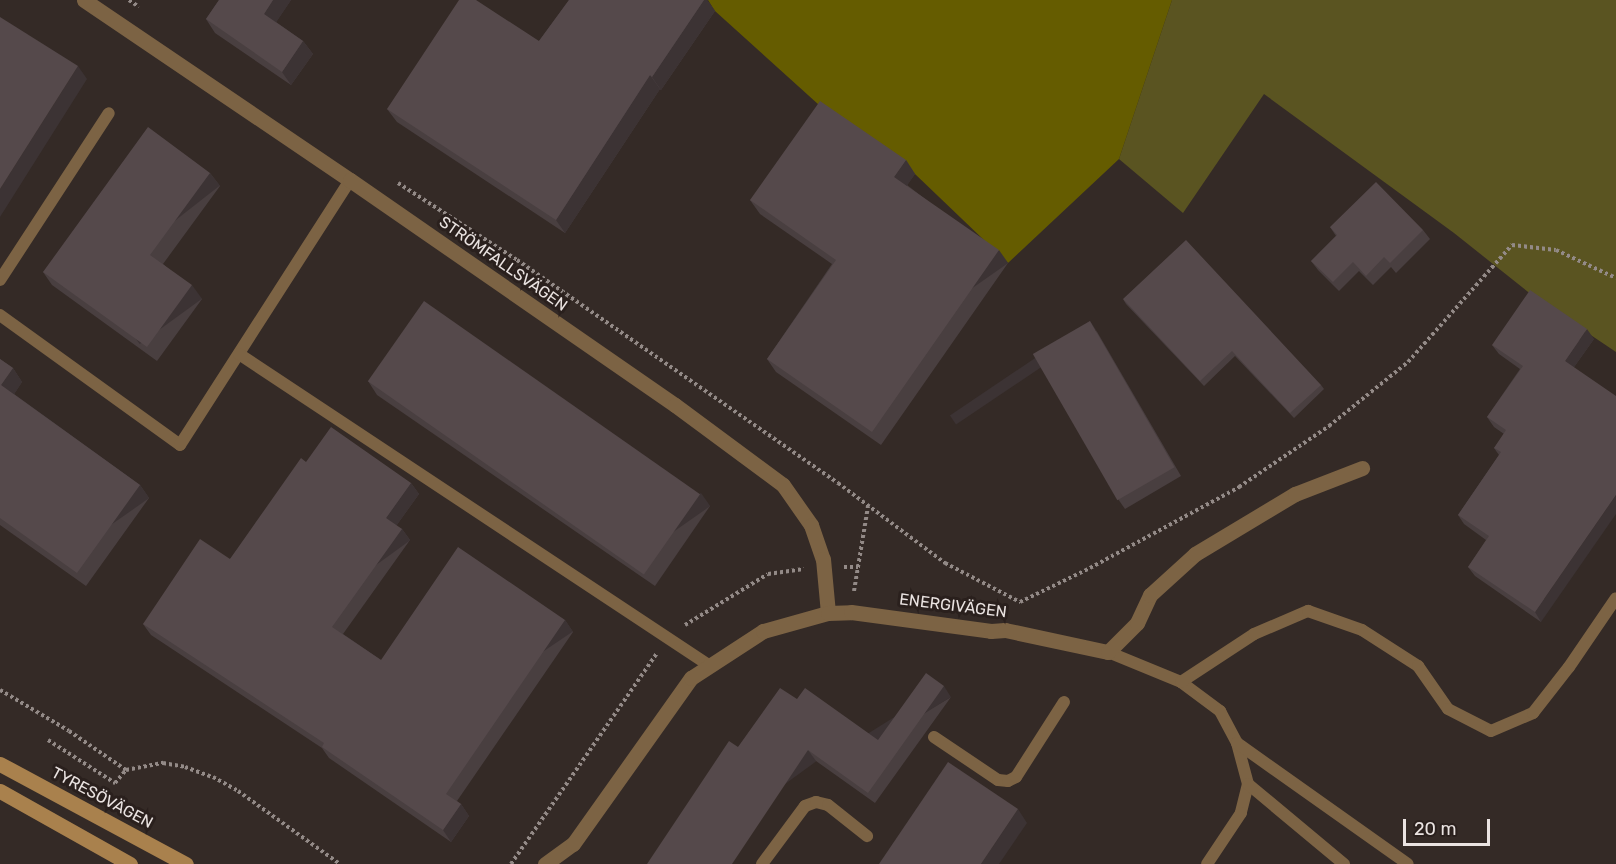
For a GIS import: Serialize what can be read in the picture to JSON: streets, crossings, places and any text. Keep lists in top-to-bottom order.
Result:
{
  "streets": {
    "main road": ["TYRESÖVÄGEN"],
    "street": ["STRÖMFALLSVÄGEN", "ENERGIVÄGEN"]
  },
  "crossings": [
    ["STRÖMFALLSVÄGEN", "ENERGIVÄGEN"]
  ],
  "scale_bar": "20 m"
}
